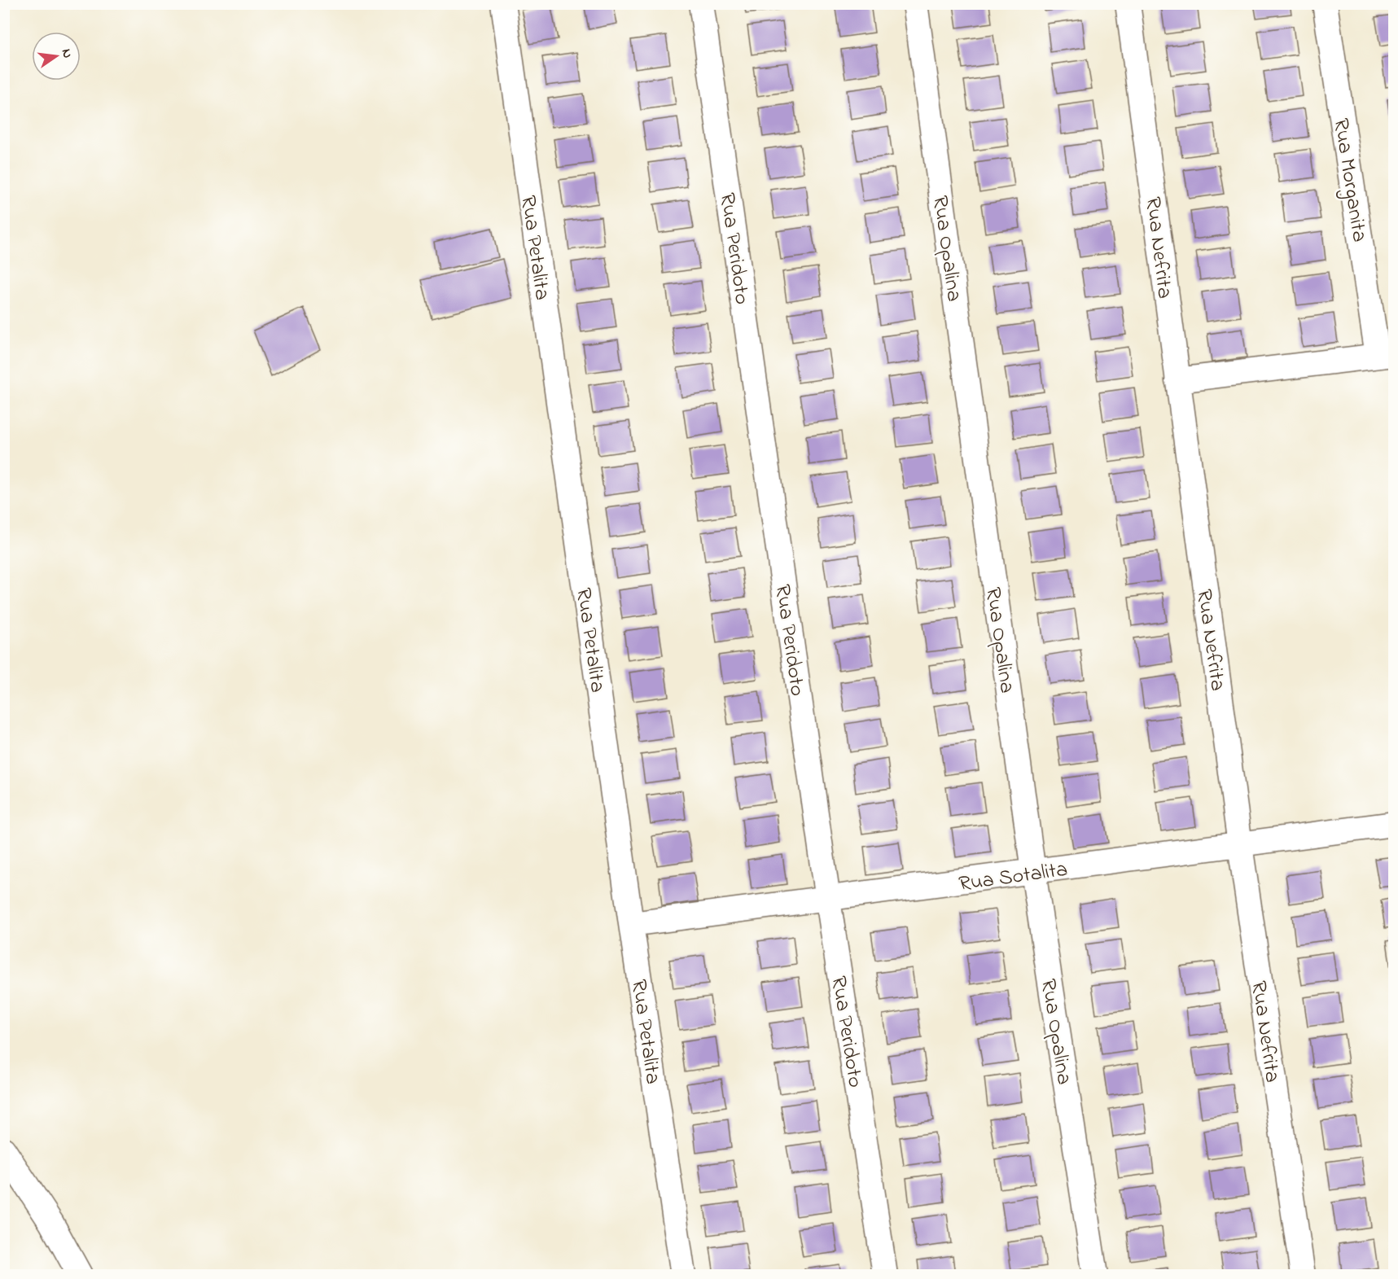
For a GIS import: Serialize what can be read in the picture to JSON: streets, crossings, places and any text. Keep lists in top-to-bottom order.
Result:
{
  "streets": {
    "street": [
      "Rua Morganita",
      "Rua Petalita",
      "Rua Nefrita",
      "Rua Peridoto",
      "Rua Opalina",
      "Rua Sotalita"
    ]
  },
  "crossings": [
    ["Rua Petalita", "Rua Sotalita"],
    ["Rua Nefrita", "Rua Sotalita"],
    ["Rua Peridoto", "Rua Sotalita"],
    ["Rua Opalina", "Rua Sotalita"]
  ],
  "north": "right"
}
